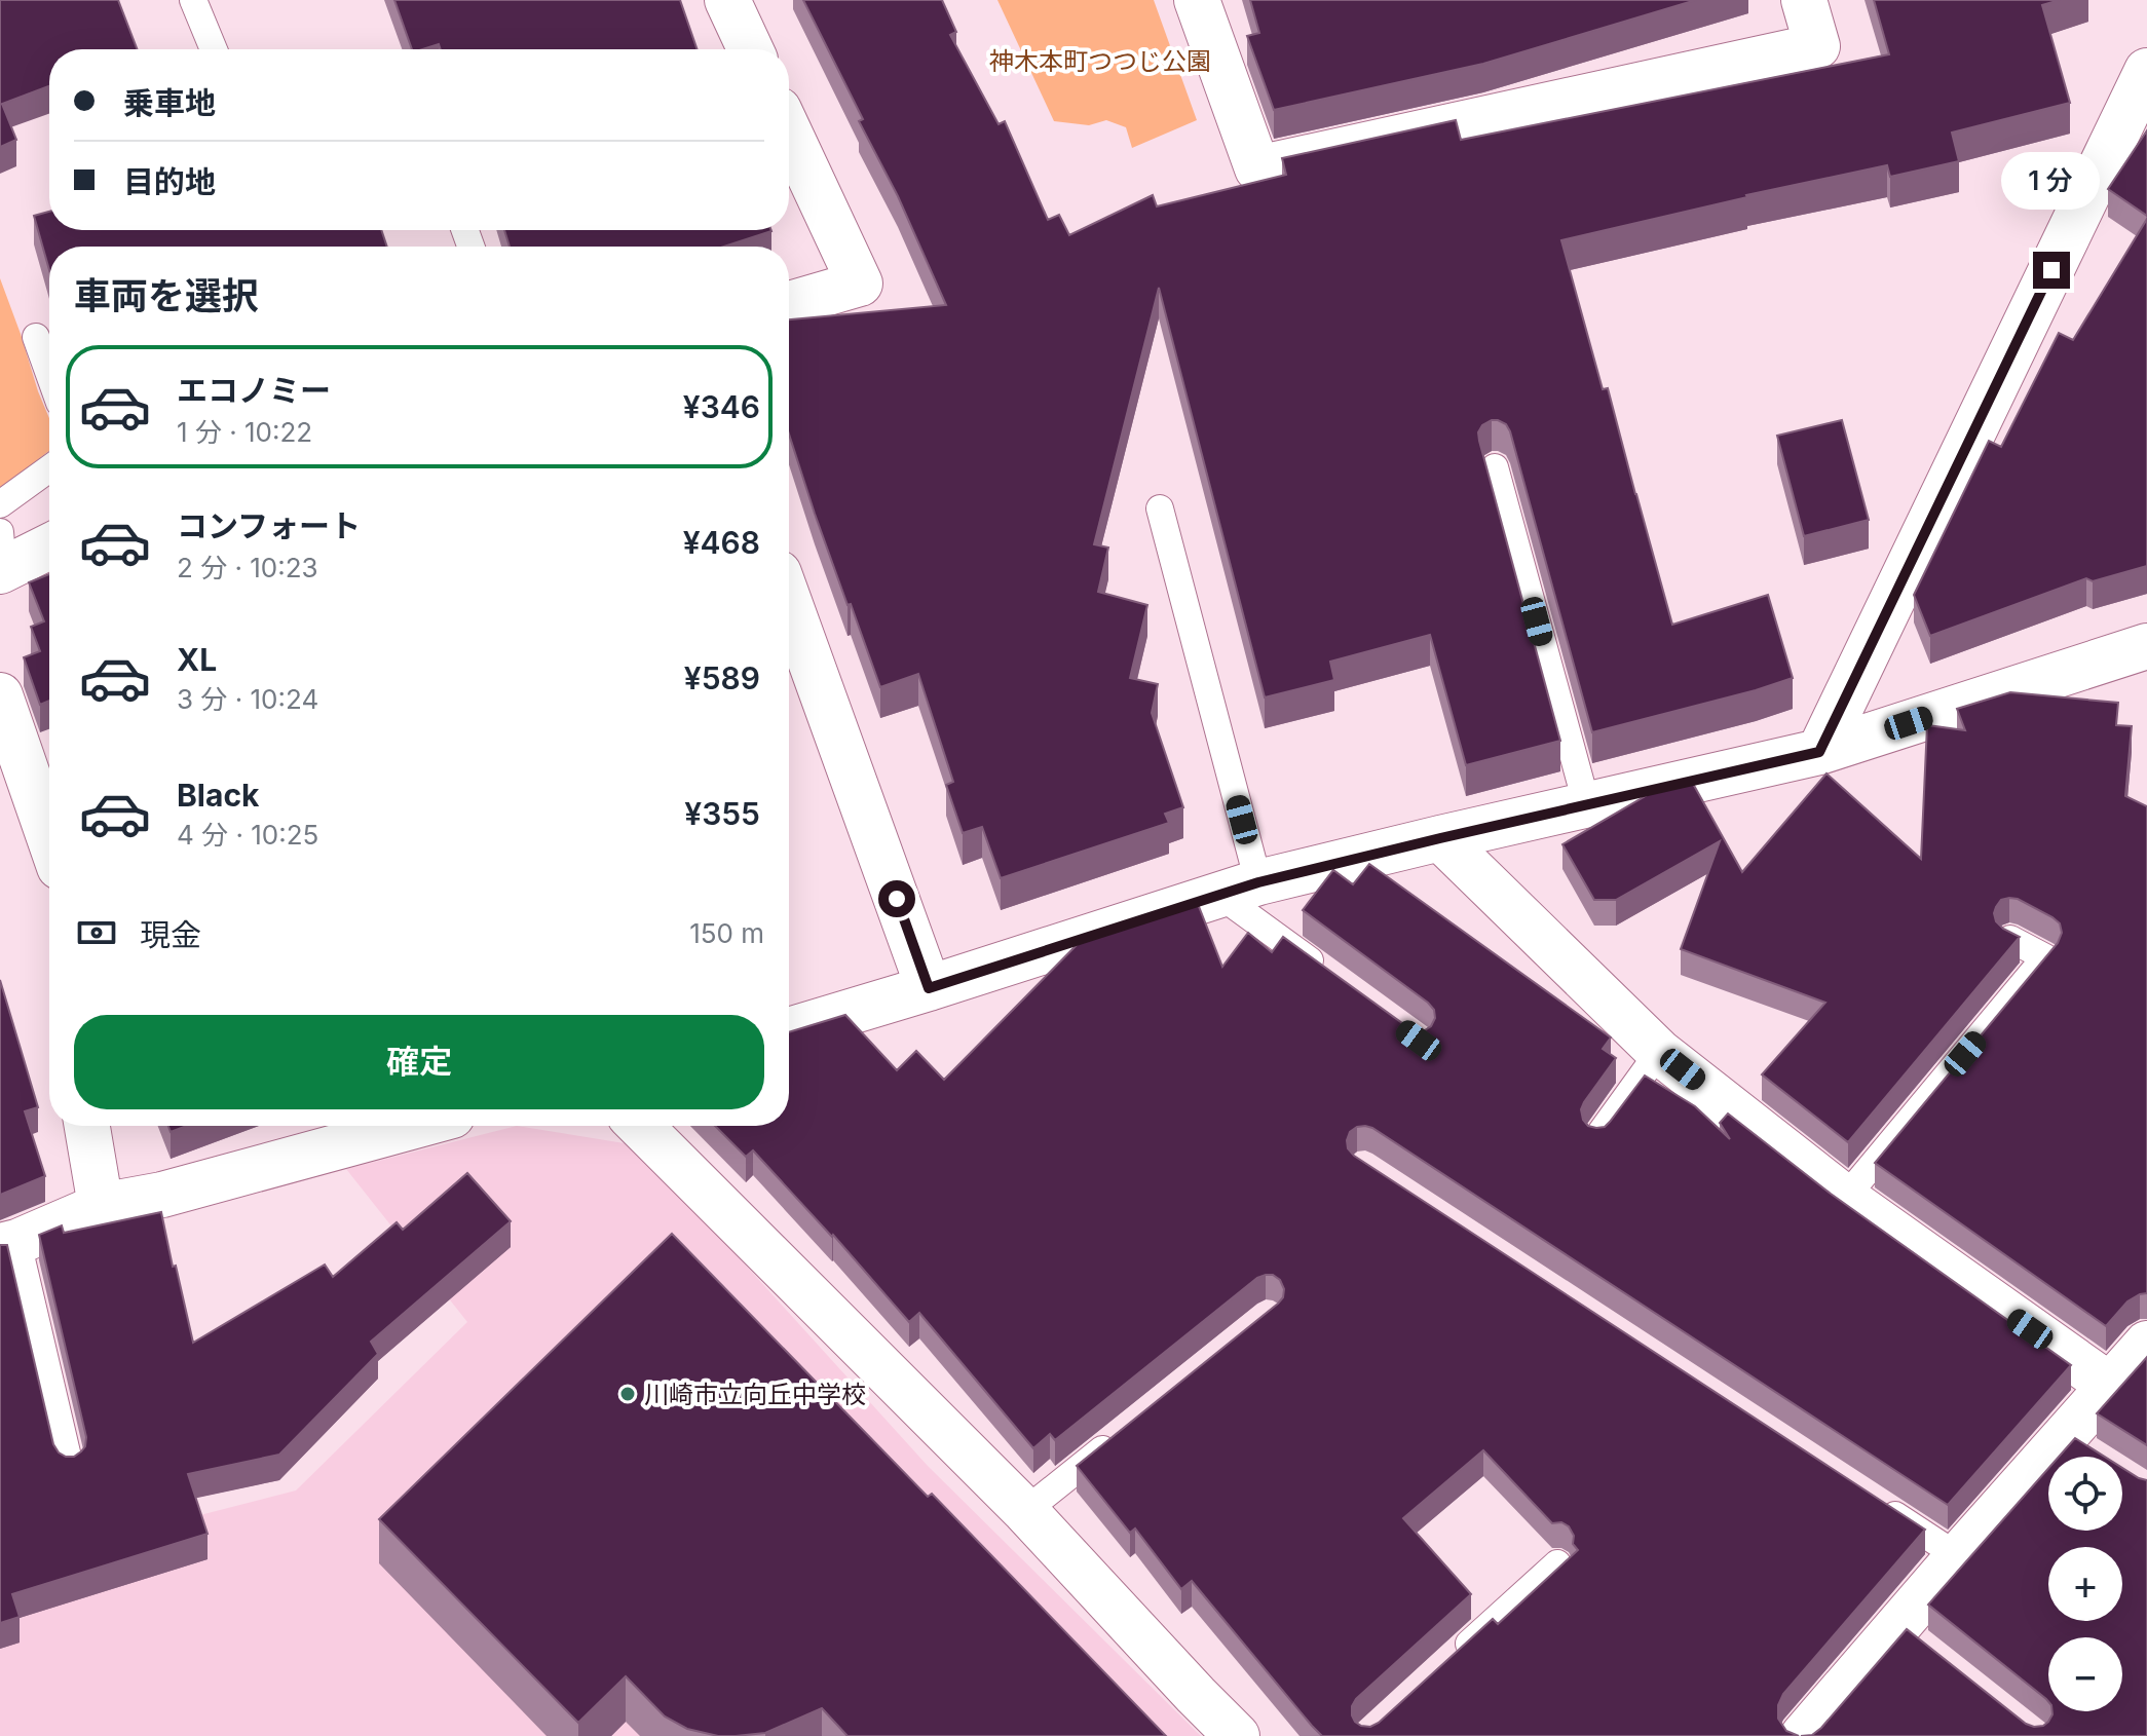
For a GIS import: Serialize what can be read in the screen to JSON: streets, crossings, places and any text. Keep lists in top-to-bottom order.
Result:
{
  "parks": ["神木本町つつじ公園"],
  "places": ["川崎市立向丘中学校"],
  "page": {
    "banner": ["乗車地", "目的地"],
    "bubble": "1 分",
    "heading": "車両を選択",
    "list": [
      {
        "name": "エコノミー",
        "note": "1 分 · 10:22",
        "value": "¥346"
      },
      {
        "name": "コンフォート",
        "note": "2 分 · 10:23",
        "value": "¥468"
      },
      {
        "name": "XL",
        "note": "3 分 · 10:24",
        "value": "¥589"
      },
      {
        "name": "Black",
        "note": "4 分 · 10:25",
        "value": "¥355"
      }
    ],
    "pay": ["現金", "150 m"],
    "buttons": "確定",
    "map_buttons": ["+", "−"]
  }
}
